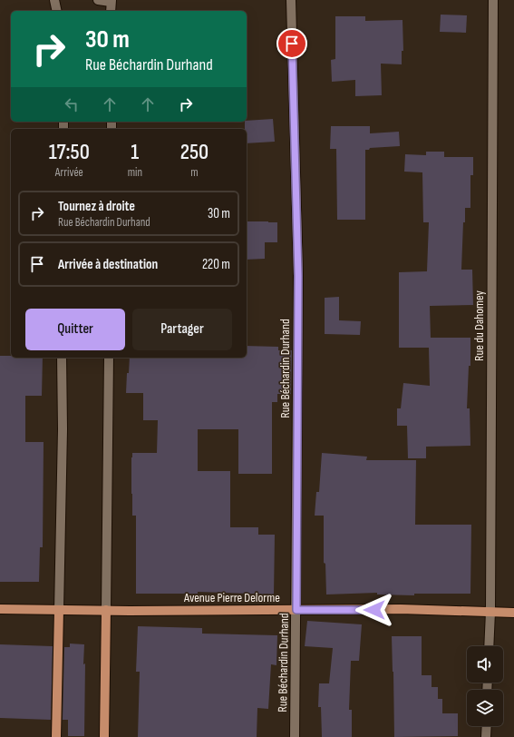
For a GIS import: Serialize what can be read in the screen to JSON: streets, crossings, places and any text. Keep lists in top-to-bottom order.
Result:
{
  "streets": {
    "main road": ["Avenue Pierre Delorme"],
    "street": ["Rue du Dahomey", "Rue Béchardin Durhand"]
  },
  "crossings": [
    ["Rue du Dahomey", "Avenue Pierre Delorme"],
    ["Rue Béchardin Durhand", "Avenue Pierre Delorme"]
  ],
  "page": {
    "turn": ["30 m", "Rue Béchardin Durhand"],
    "eta": [
      "17:50",
      "Arrivée",
      "1",
      "min",
      "250",
      "m"
    ],
    "list": [
      {
        "name": "Tournez à droite",
        "note": "Rue Béchardin Durhand",
        "value": "30 m"
      },
      {
        "name": "Arrivée à destination",
        "value": "220 m"
      }
    ],
    "buttons": ["Quitter", "Partager"]
  }
}
